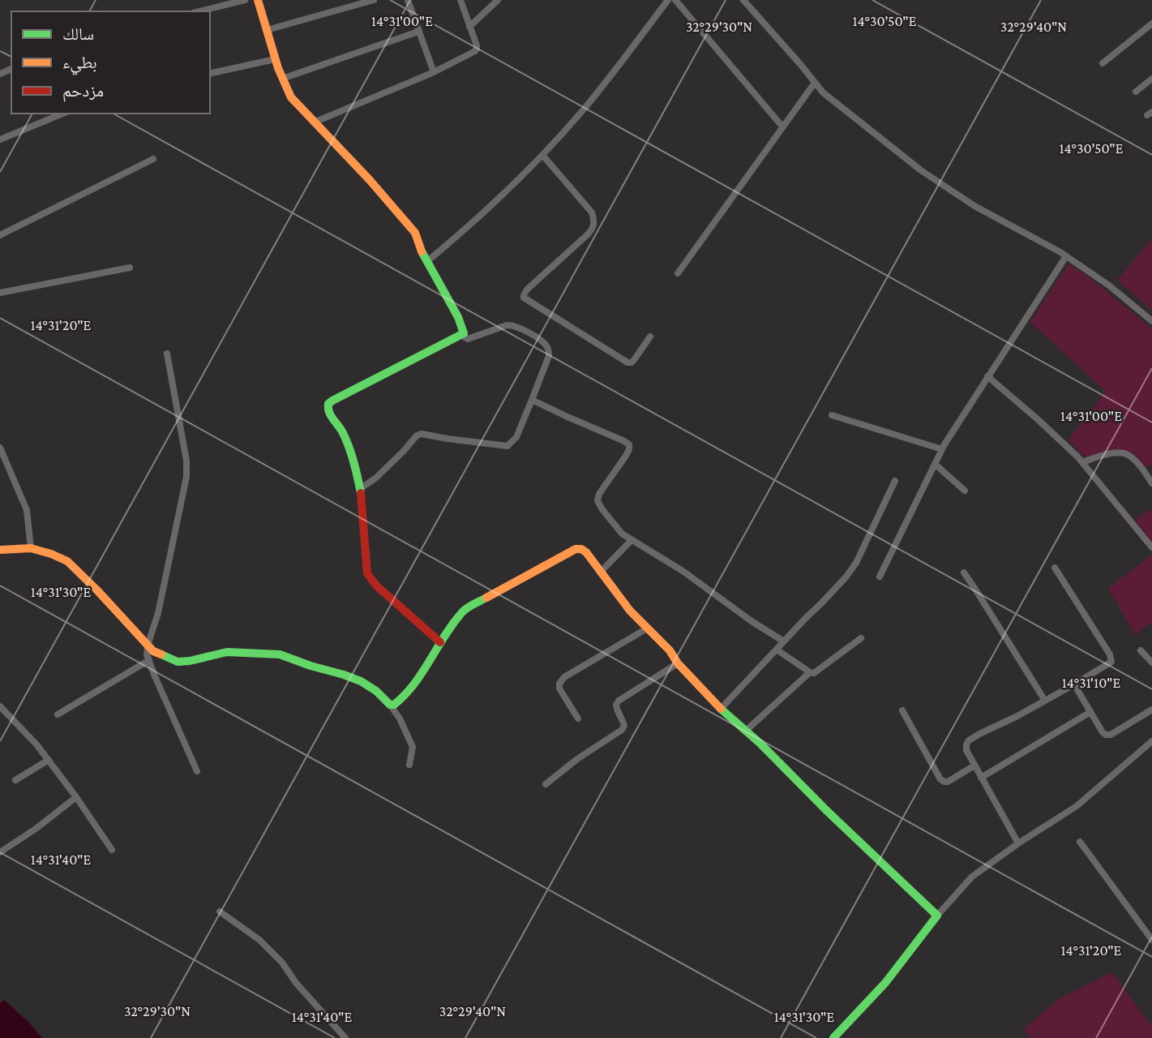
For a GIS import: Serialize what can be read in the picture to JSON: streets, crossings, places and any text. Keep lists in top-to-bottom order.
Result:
{
  "legend": ["سالك", "بطيء", "مزدحم"],
  "coordinates": [
    "14°31'00\"E",
    "14°30'50\"E",
    "32°29'30\"N",
    "32°29'40\"N",
    "14°31'20\"E",
    "14°31'30\"E",
    "14°31'10\"E",
    "14°31'40\"E"
  ]
}
